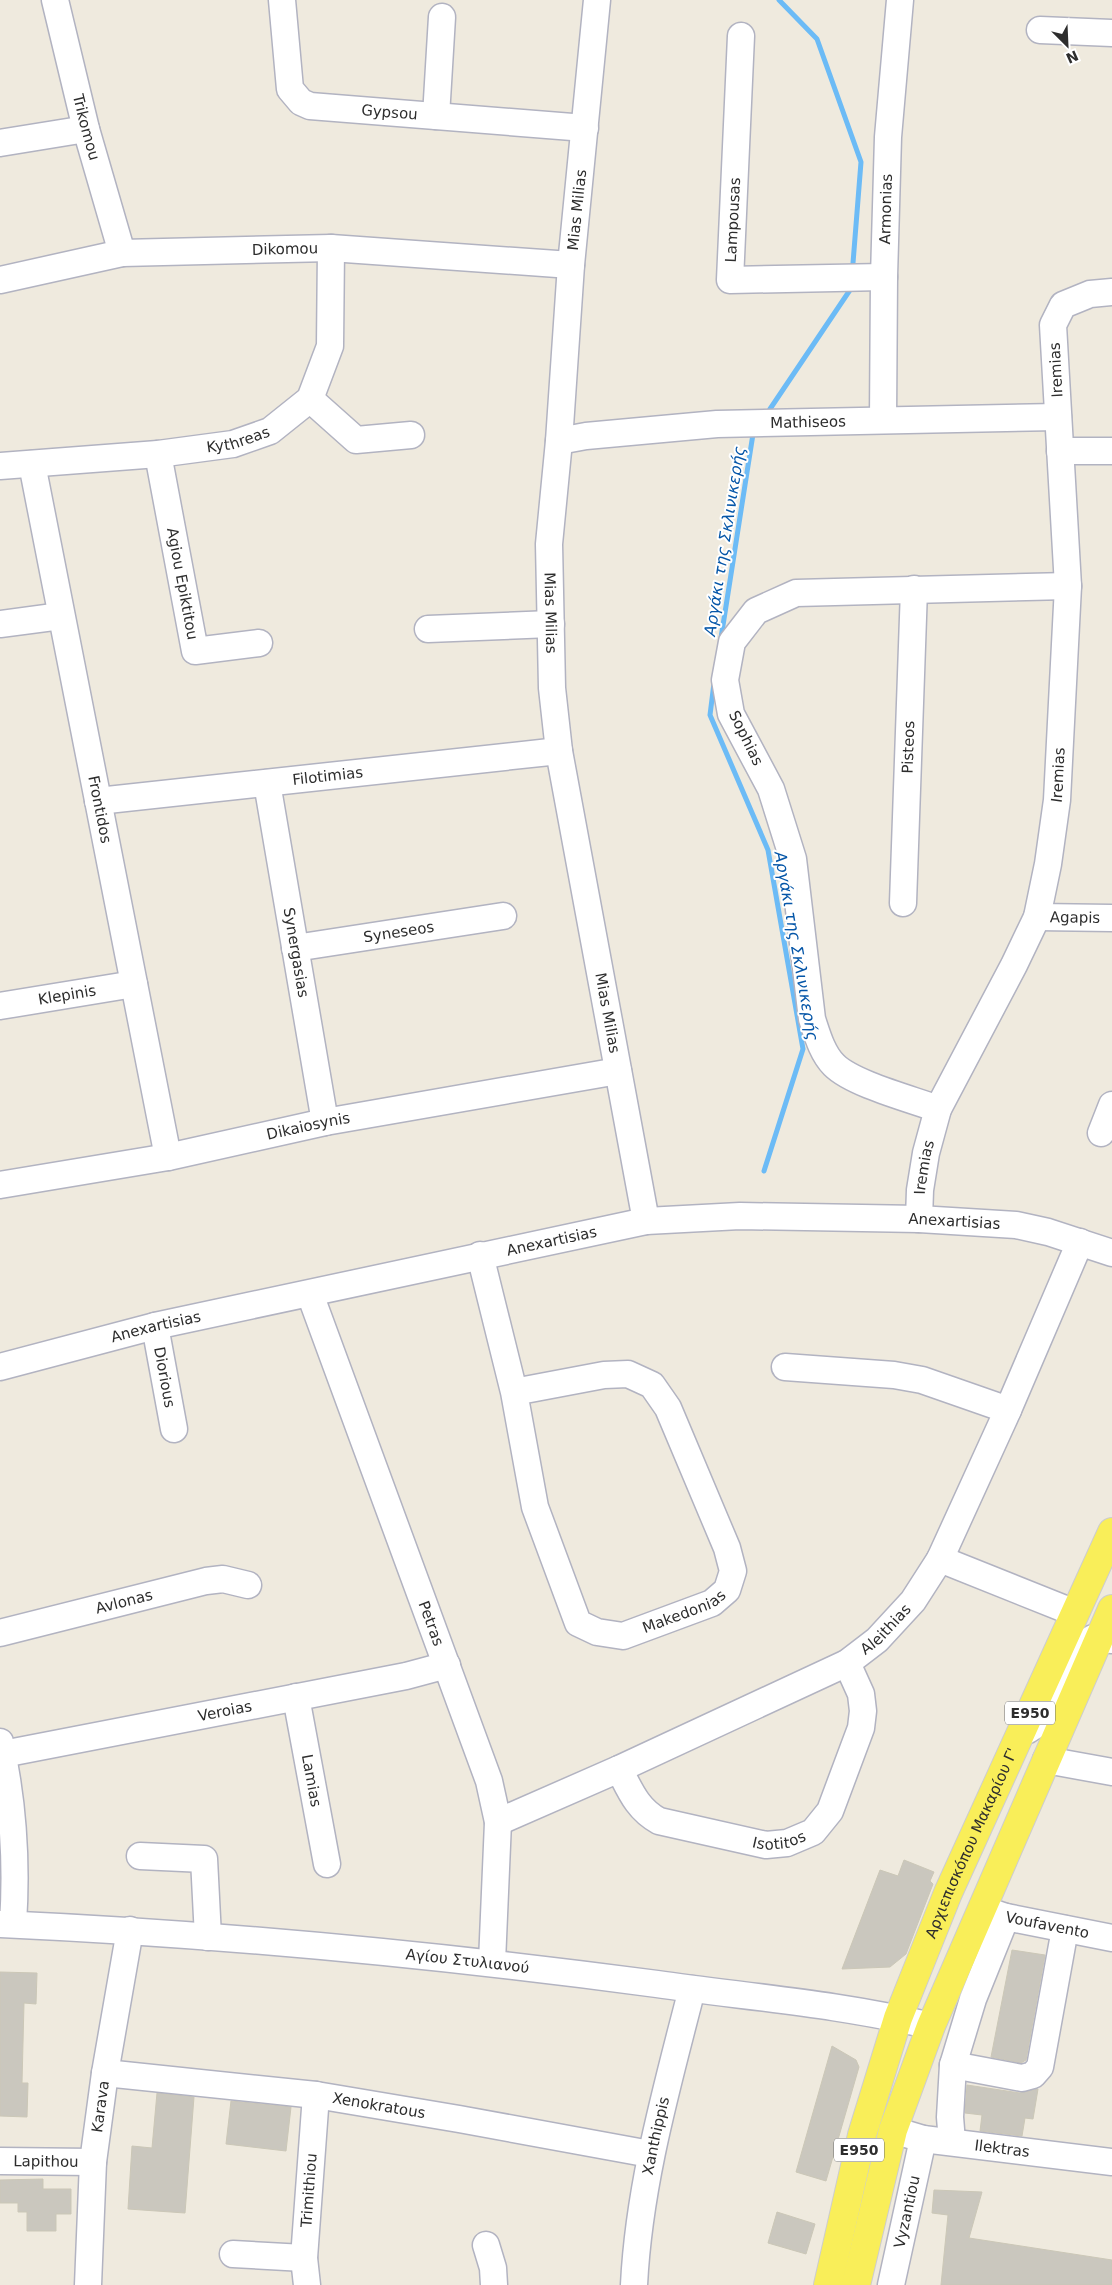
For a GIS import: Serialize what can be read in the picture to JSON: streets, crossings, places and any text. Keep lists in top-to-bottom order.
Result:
{
  "streets": {
    "main road": ["E950", "Αρχιεπισκόπου Μακαρίου Γ'"],
    "street": [
      "Gypsou",
      "Trikomou",
      "Armonias",
      "Mias Milias",
      "Lampousas",
      "Dikomou",
      "Iremias",
      "Mathiseos",
      "Kythreas",
      "Agiou Epiktitou",
      "Sophias",
      "Pisteos",
      "Filotimias",
      "Frontidos",
      "Agapis",
      "Syneseos",
      "Synergasias",
      "Klepinis",
      "Dikaiosynis",
      "Anexartisias",
      "Diorious",
      "Avlonas",
      "Makedonias",
      "Petras",
      "Aleithias",
      "Veroias",
      "Lamias",
      "Isotitos",
      "Voufavento",
      "Αγίου Στυλιανού",
      "Xenokratous",
      "Karava",
      "Xanthippis",
      "Ilektras",
      "Lapithou",
      "Trimithiou",
      "Vyzantiou"
    ]
  },
  "crossings": [
    ["Gypsou", "Mias Milias"],
    ["Trikomou", "Dikomou"],
    ["Armonias", "Lampousas"],
    ["Armonias", "Mathiseos"],
    ["Mias Milias", "Dikomou"],
    ["Mias Milias", "Mathiseos"],
    ["Mias Milias", "Filotimias"],
    ["Mias Milias", "Dikaiosynis"],
    ["Mias Milias", "Anexartisias"],
    ["Iremias", "Mathiseos"],
    ["Iremias", "Sophias"],
    ["Iremias", "Agapis"],
    ["Iremias", "Anexartisias"],
    ["Kythreas", "Agiou Epiktitou"],
    ["Kythreas", "Frontidos"],
    ["Sophias", "Pisteos"],
    ["Filotimias", "Frontidos"],
    ["Filotimias", "Synergasias"],
    ["Frontidos", "Klepinis"],
    ["Frontidos", "Dikaiosynis"],
    ["Syneseos", "Synergasias"],
    ["Synergasias", "Dikaiosynis"],
    ["Anexartisias", "Diorious"],
    ["Anexartisias", "Makedonias"],
    ["Anexartisias", "Petras"],
    ["Anexartisias", "Aleithias"],
    ["Petras", "Aleithias"],
    ["Petras", "Veroias"],
    ["Petras", "Αγίου Στυλιανού"],
    ["Aleithias", "Isotitos"],
    ["Veroias", "Lamias"],
    ["E950", "Αρχιεπισκόπου Μακαρίου Γ'"],
    ["E950", "Voufavento"],
    ["E950", "Αγίου Στυλιανού"],
    ["E950", "Ilektras"],
    ["Αρχιεπισκόπου Μακαρίου Γ'", "Αγίου Στυλιανού"],
    ["Αγίου Στυλιανού", "Karava"],
    ["Αγίου Στυλιανού", "Xanthippis"],
    ["Xenokratous", "Karava"],
    ["Xenokratous", "Xanthippis"],
    ["Xenokratous", "Trimithiou"],
    ["Karava", "Lapithou"],
    ["Ilektras", "Vyzantiou"]
  ],
  "water": ["Αργάκι της Σκλινικερής"],
  "north": "bottom right"
}
